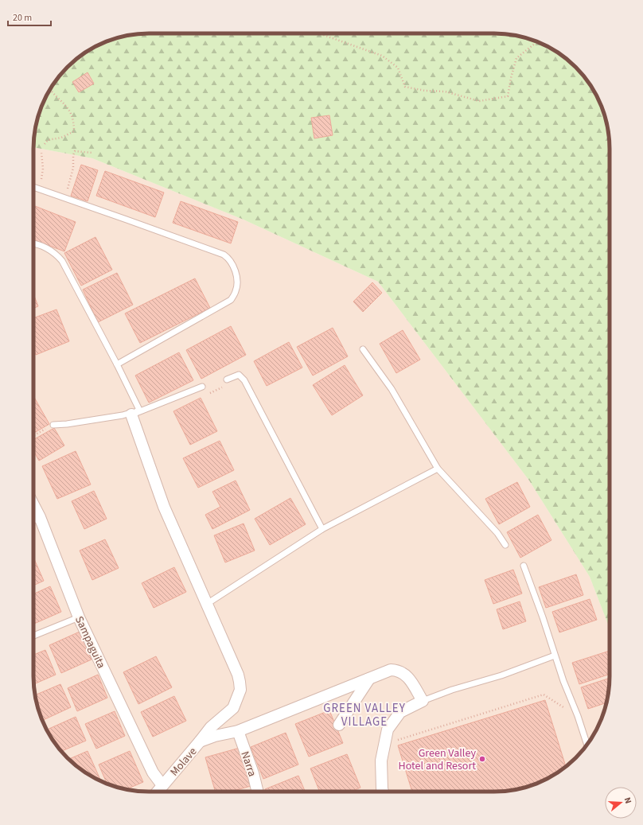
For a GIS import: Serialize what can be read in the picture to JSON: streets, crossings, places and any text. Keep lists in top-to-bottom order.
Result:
{
  "streets": {
    "street": ["Sampaguita", "Molave", "Narra"]
  },
  "crossings": [
    ["Sampaguita", "Molave"]
  ],
  "districts": ["GREEN VALLEY VILLAGE"],
  "places": ["Green Valley Hotel and Resort"],
  "scale_bar": "20 m",
  "north": "right"
}
